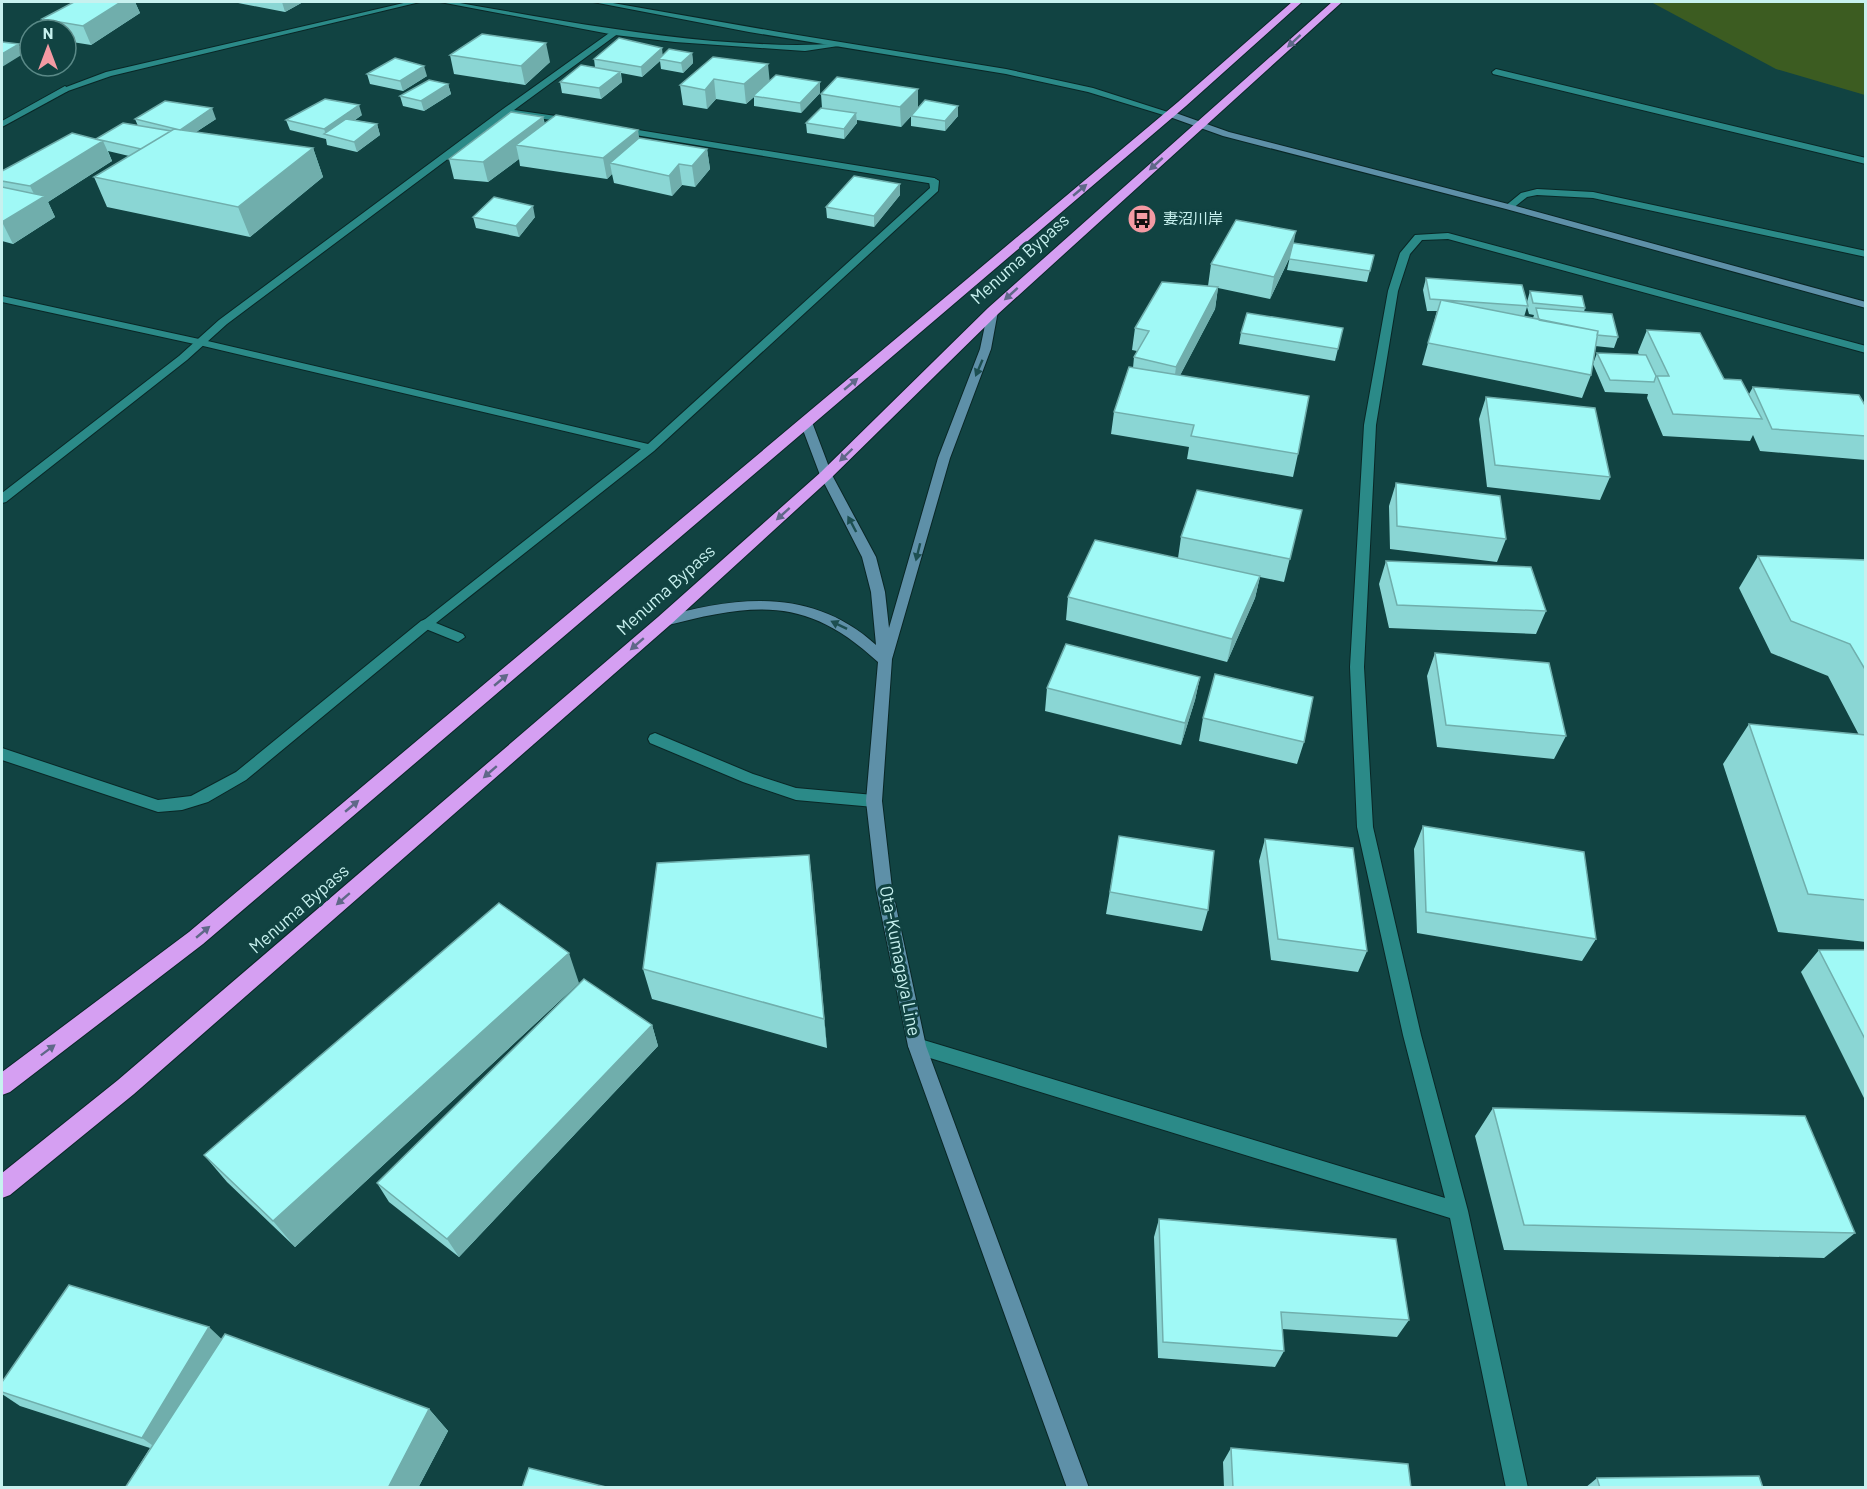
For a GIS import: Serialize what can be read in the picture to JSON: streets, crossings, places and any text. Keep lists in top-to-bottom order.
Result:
{
  "streets": {
    "highway": ["Menuma Bypass"],
    "main road": ["Ota-Kumagaya Line"]
  },
  "crossings": [
    ["Menuma Bypass", "Ota-Kumagaya Line"]
  ],
  "places": {
    "bus stop": ["妻沼川岸"]
  },
  "north": "top"
}
